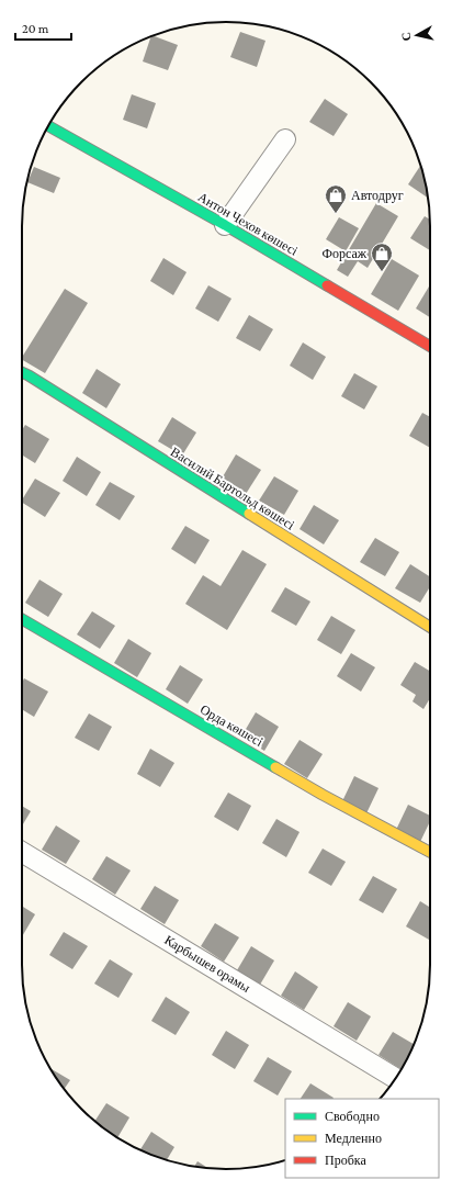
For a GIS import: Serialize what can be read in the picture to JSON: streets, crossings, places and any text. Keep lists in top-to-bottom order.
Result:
{
  "streets": {
    "street": [
      "Антон Чехов көшесі",
      "Василий Бартольд көшесі",
      "Орда көшесі",
      "Карбышев орамы"
    ]
  },
  "places": {
    "shop": ["Автодруг", "Форсаж"]
  },
  "legend": ["Свободно", "Медленно", "Пробка"],
  "scale_bar": "20 m",
  "north": "left"
}
